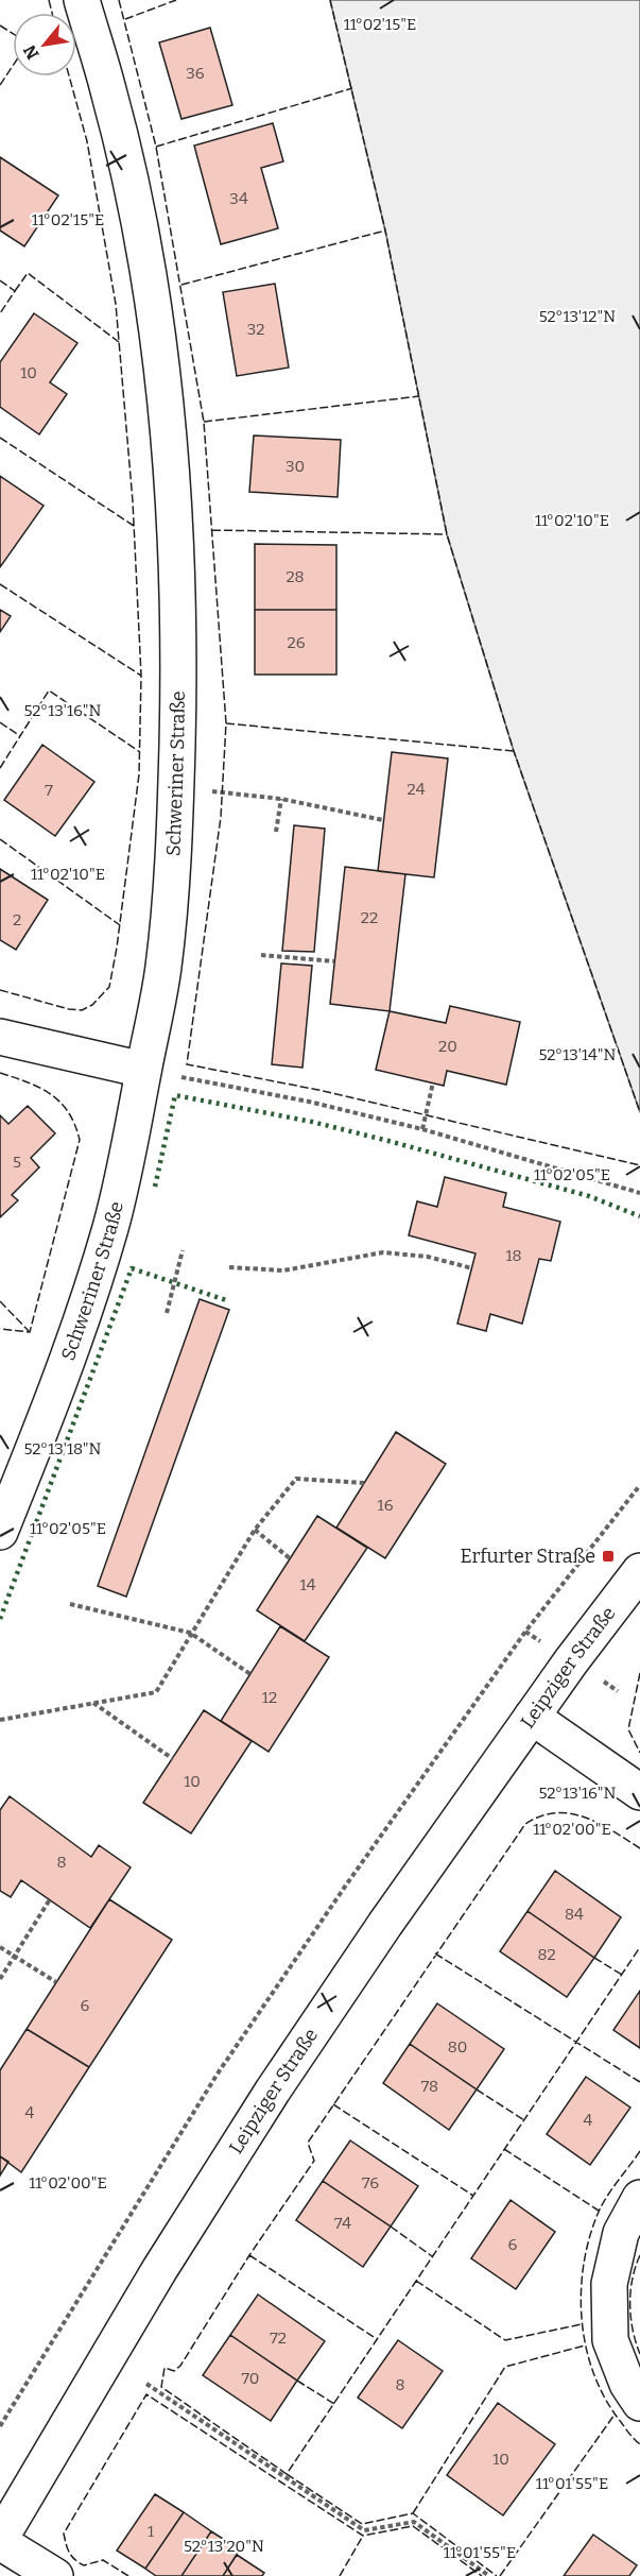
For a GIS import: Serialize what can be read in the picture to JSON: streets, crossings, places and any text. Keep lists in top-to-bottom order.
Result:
{
  "streets": {
    "street": ["Schweriner Straße", "Leipziger Straße"]
  },
  "places": {
    "transit": ["Erfurter Straße"]
  },
  "house_numbers": [
    "36",
    "34",
    "32",
    "10",
    "30",
    "28",
    "26",
    "24",
    "7",
    "22",
    "2",
    "20",
    "5",
    "18",
    "16",
    "14",
    "12",
    "10",
    "8",
    "84",
    "82",
    "6",
    "80",
    "78",
    "4",
    "4",
    "76",
    "74",
    "6",
    "72",
    "70",
    "8",
    "10",
    "1"
  ],
  "north": "bottom left",
  "coordinates": [
    "11°02'15\"E",
    "52°13'12\"N",
    "11°02'10\"E",
    "52°13'16\"N",
    "52°13'14\"N",
    "11°02'05\"E",
    "52°13'18\"N",
    "11°02'00\"E",
    "11°01'55\"E",
    "52°13'20\"N"
  ]
}
